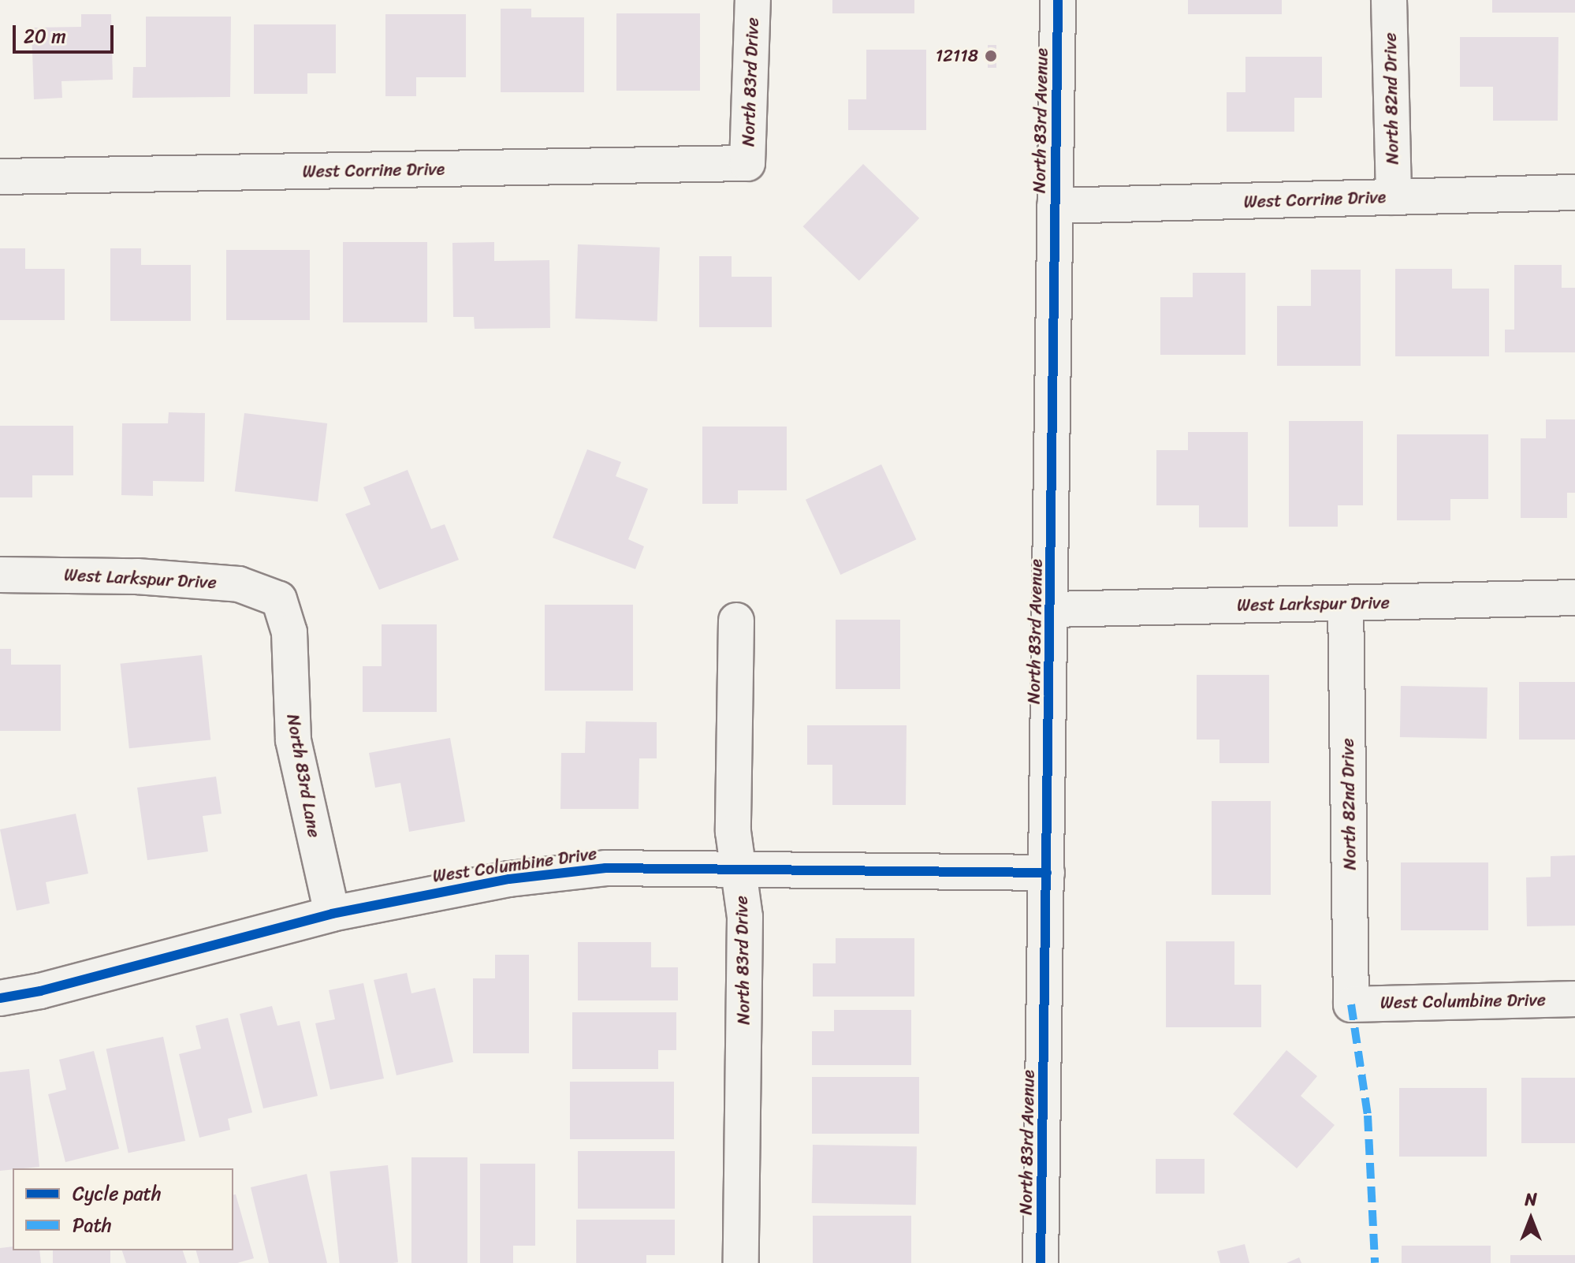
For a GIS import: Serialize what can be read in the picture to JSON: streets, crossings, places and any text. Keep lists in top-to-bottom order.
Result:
{
  "streets": {
    "street": [
      "North 83rd Drive",
      "North 82nd Drive",
      "North 83rd Avenue",
      "West Corrine Drive",
      "West Larkspur Drive",
      "North 83rd Lane",
      "West Columbine Drive"
    ]
  },
  "crossings": [
    ["North 83rd Drive", "West Corrine Drive"],
    ["North 83rd Drive", "West Columbine Drive"],
    ["North 82nd Drive", "West Corrine Drive"],
    ["North 82nd Drive", "West Larkspur Drive"],
    ["North 82nd Drive", "West Columbine Drive"],
    ["North 83rd Avenue", "West Corrine Drive"],
    ["North 83rd Avenue", "West Larkspur Drive"],
    ["North 83rd Avenue", "West Columbine Drive"],
    ["West Larkspur Drive", "North 83rd Lane"],
    ["North 83rd Lane", "West Columbine Drive"]
  ],
  "places": ["12118"],
  "legend": ["Cycle path", "Path"],
  "scale_bar": "20 m",
  "north": "top"
}
